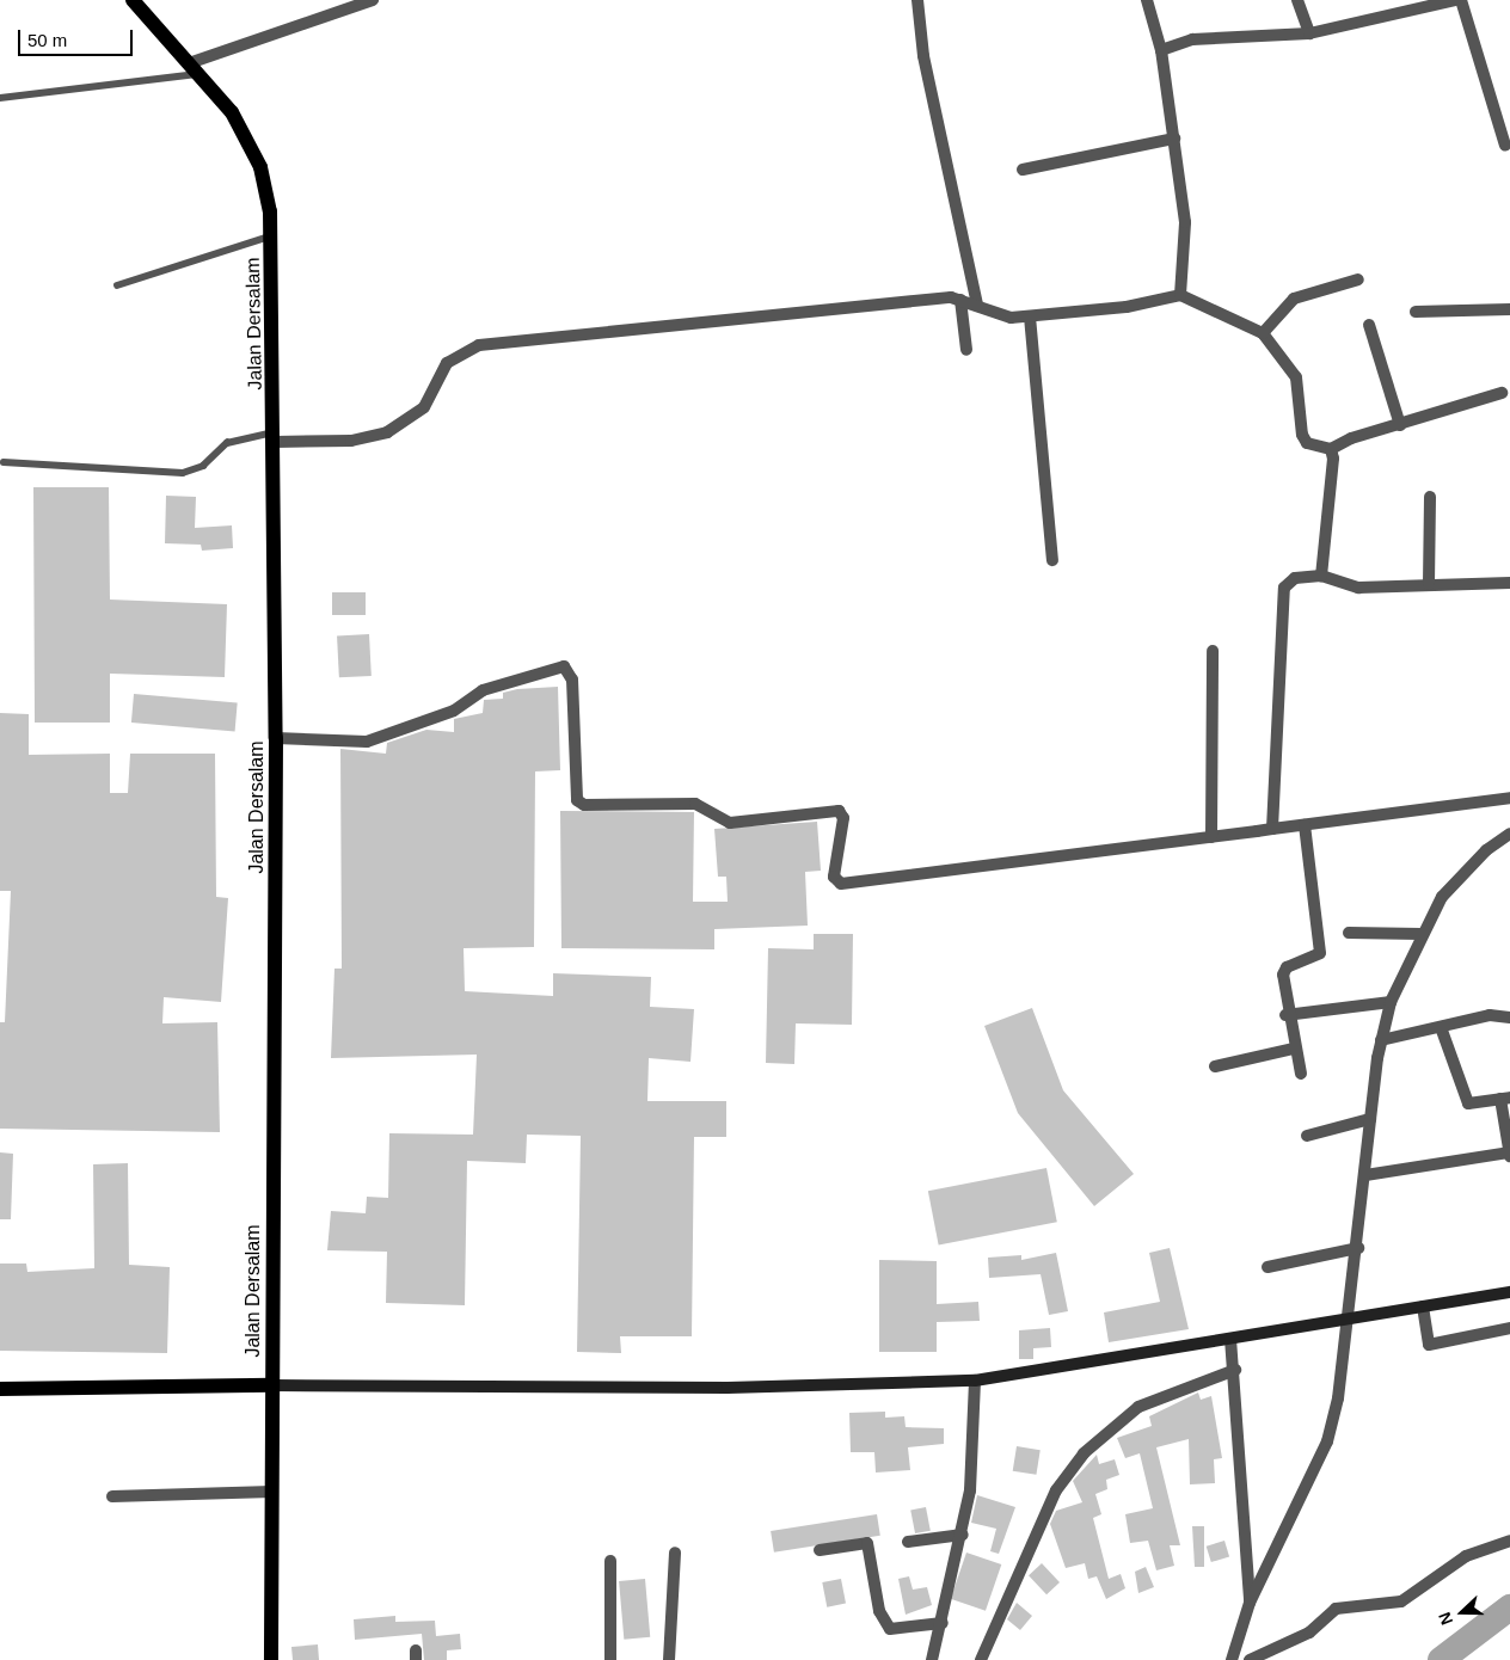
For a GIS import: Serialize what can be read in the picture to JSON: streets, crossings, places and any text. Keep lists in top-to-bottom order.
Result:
{
  "streets": {
    "main road": ["Jalan Dersalam"]
  },
  "scale_bar": "50 m",
  "north": "left"
}
